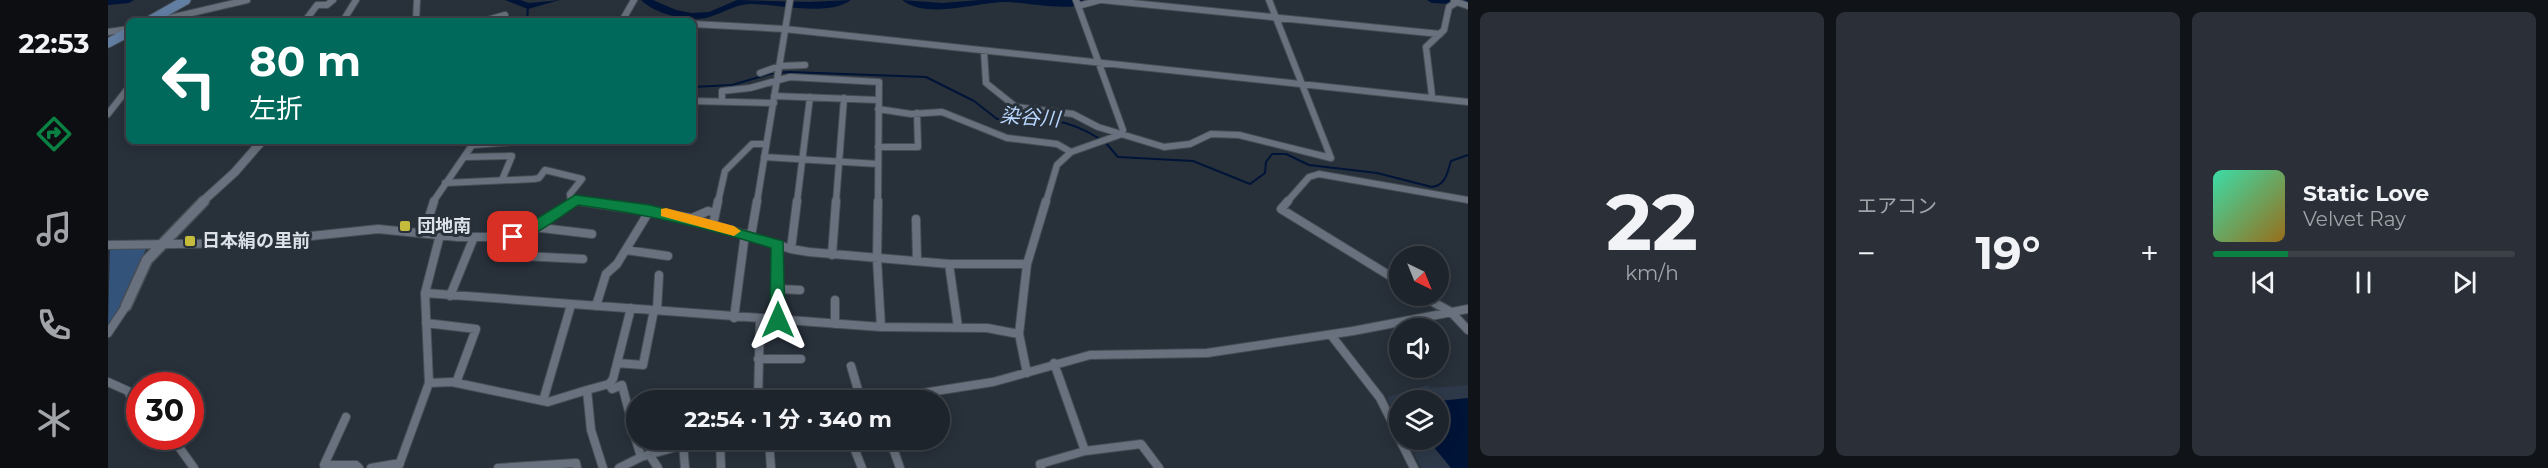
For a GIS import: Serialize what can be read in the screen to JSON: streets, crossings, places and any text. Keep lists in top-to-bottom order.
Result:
{
  "water": ["染谷川"],
  "places": {
    "transit": ["団地南", "日本絹の里前"]
  },
  "north": "bottom right",
  "page": {
    "tabs": "22:53",
    "tile": [
      ["22", "km/h"],
      "エアコン"
    ],
    "turn": ["80 m", "左折"],
    "song": ["Static Love", "Velvet Ray"],
    "heat": ["−", "19°", "+"],
    "limit": "30",
    "trip": "22:54 · 1 分 · 340 m"
  }
}
